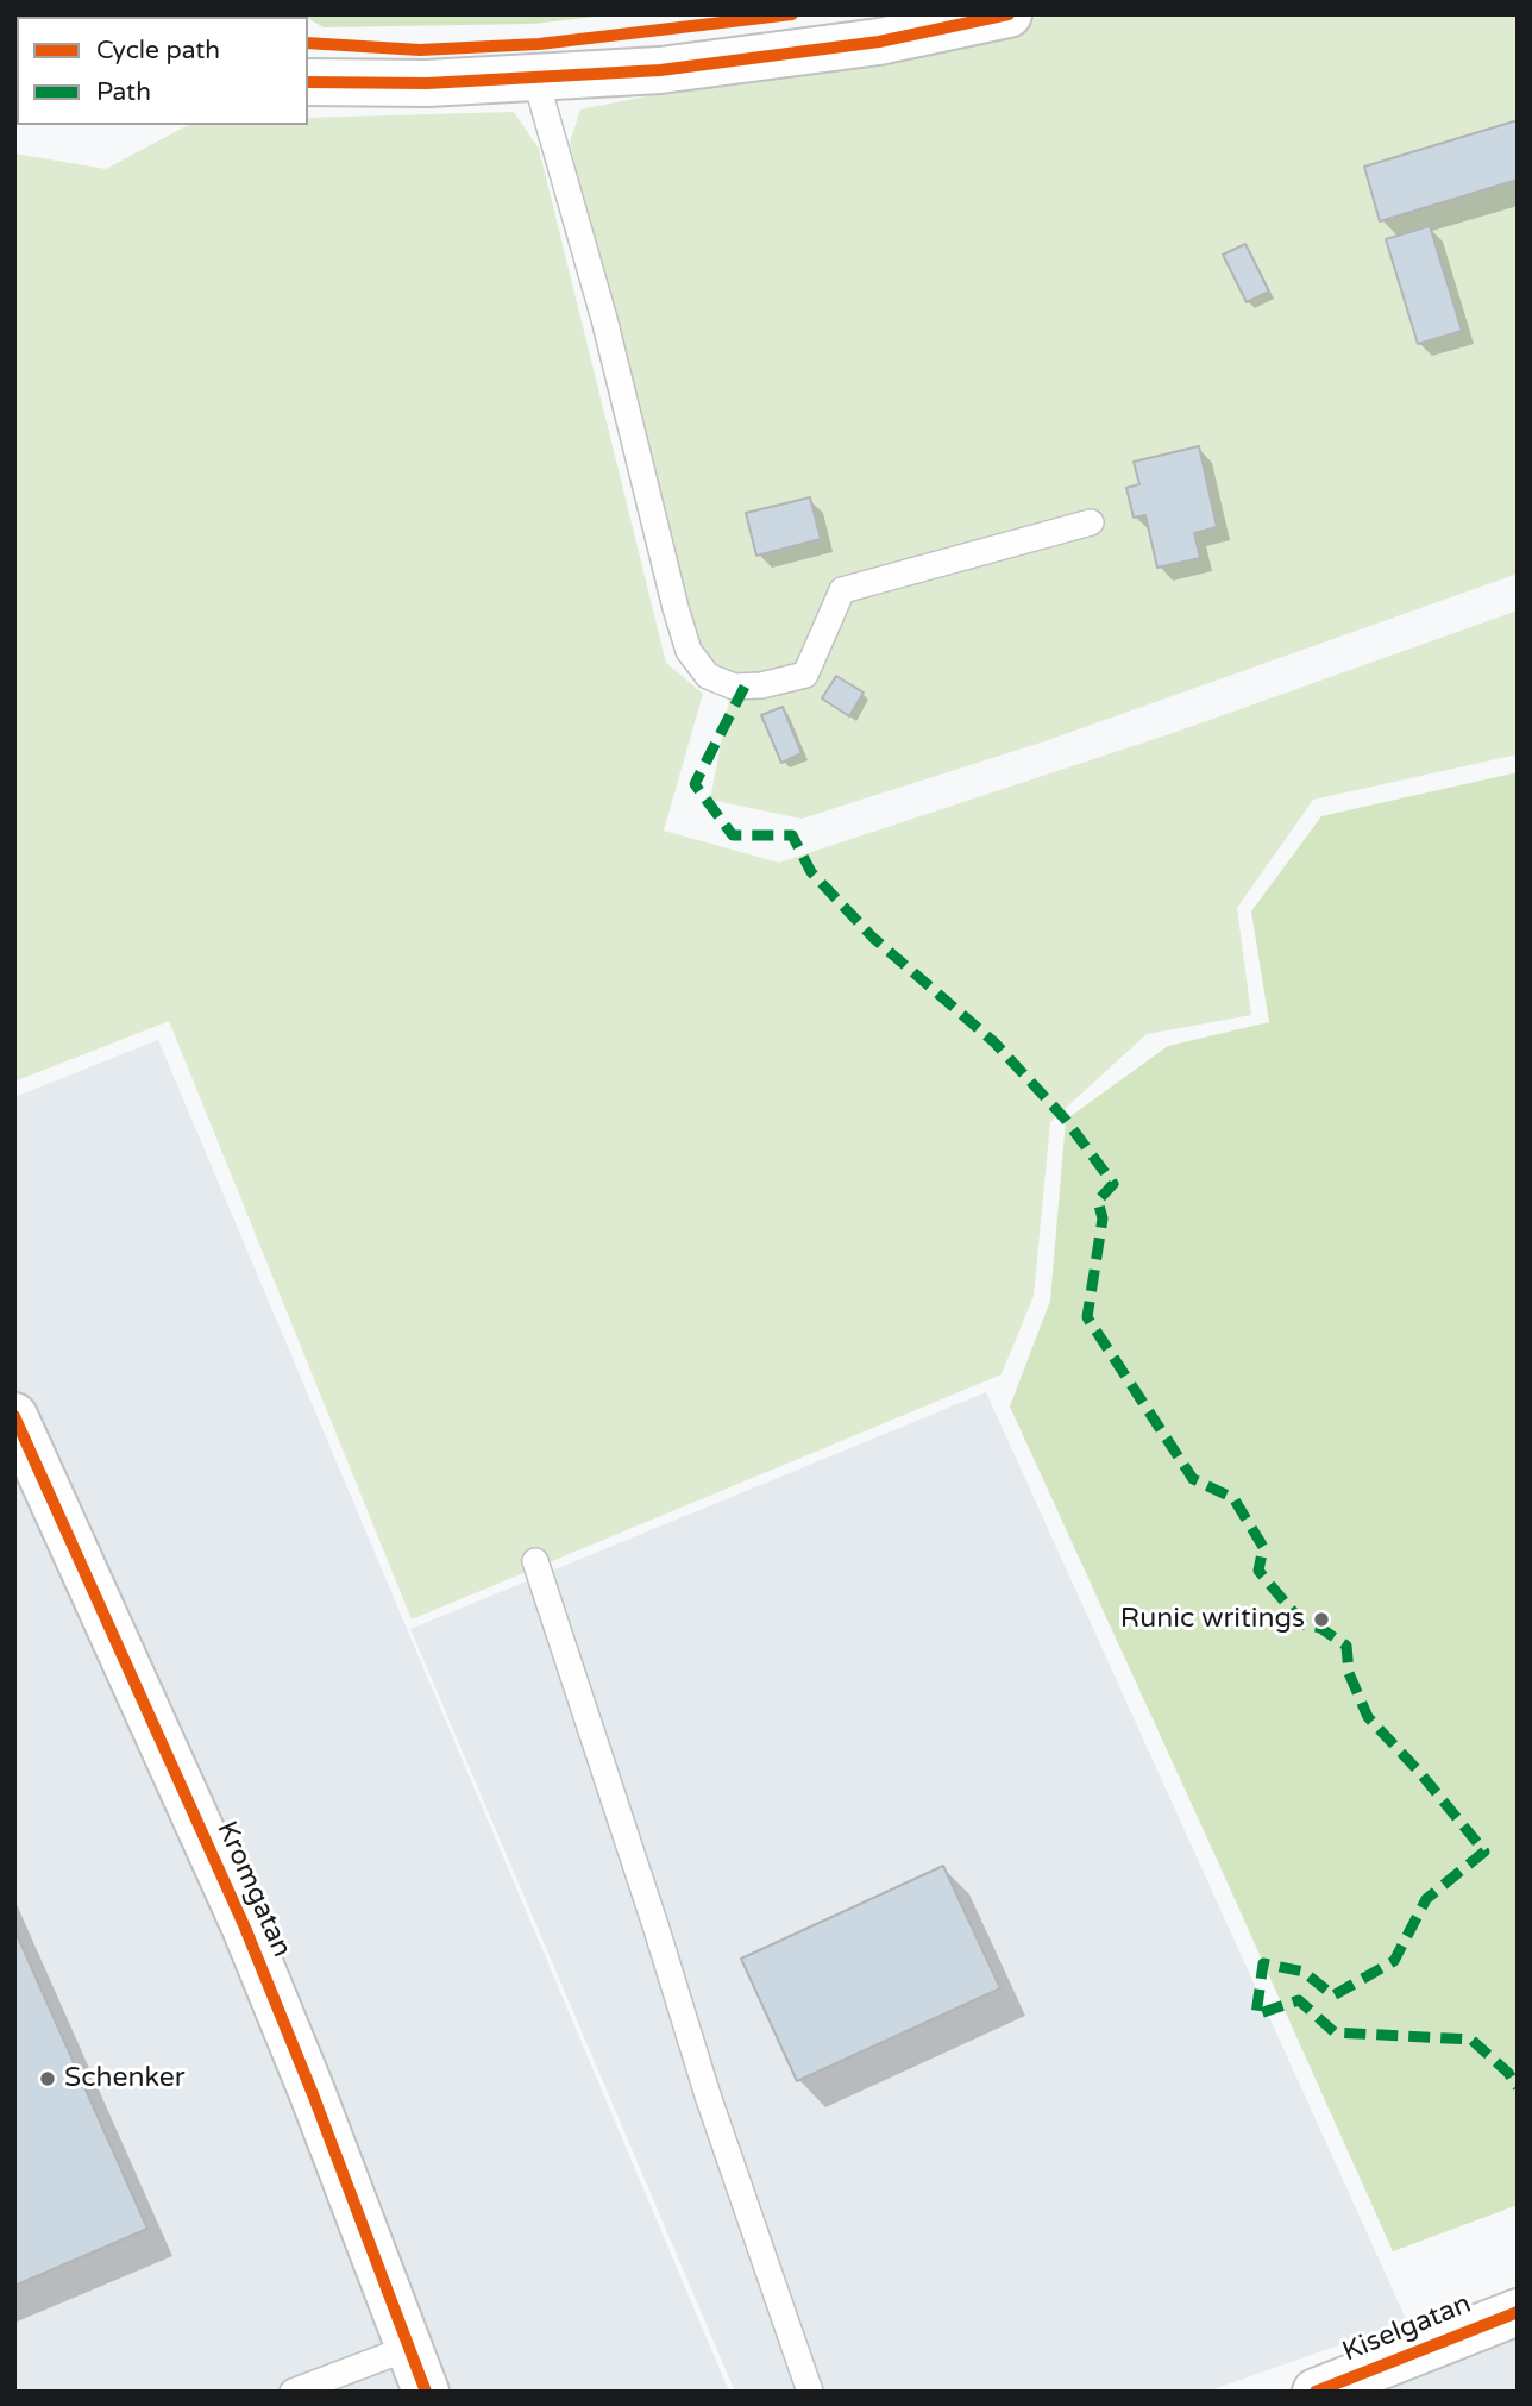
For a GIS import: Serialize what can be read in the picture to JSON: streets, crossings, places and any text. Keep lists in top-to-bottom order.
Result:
{
  "streets": {
    "street": ["Kromgatan", "Kiselgatan"]
  },
  "places": ["Runic writings", "Schenker"],
  "legend": ["Cycle path", "Path"]
}
